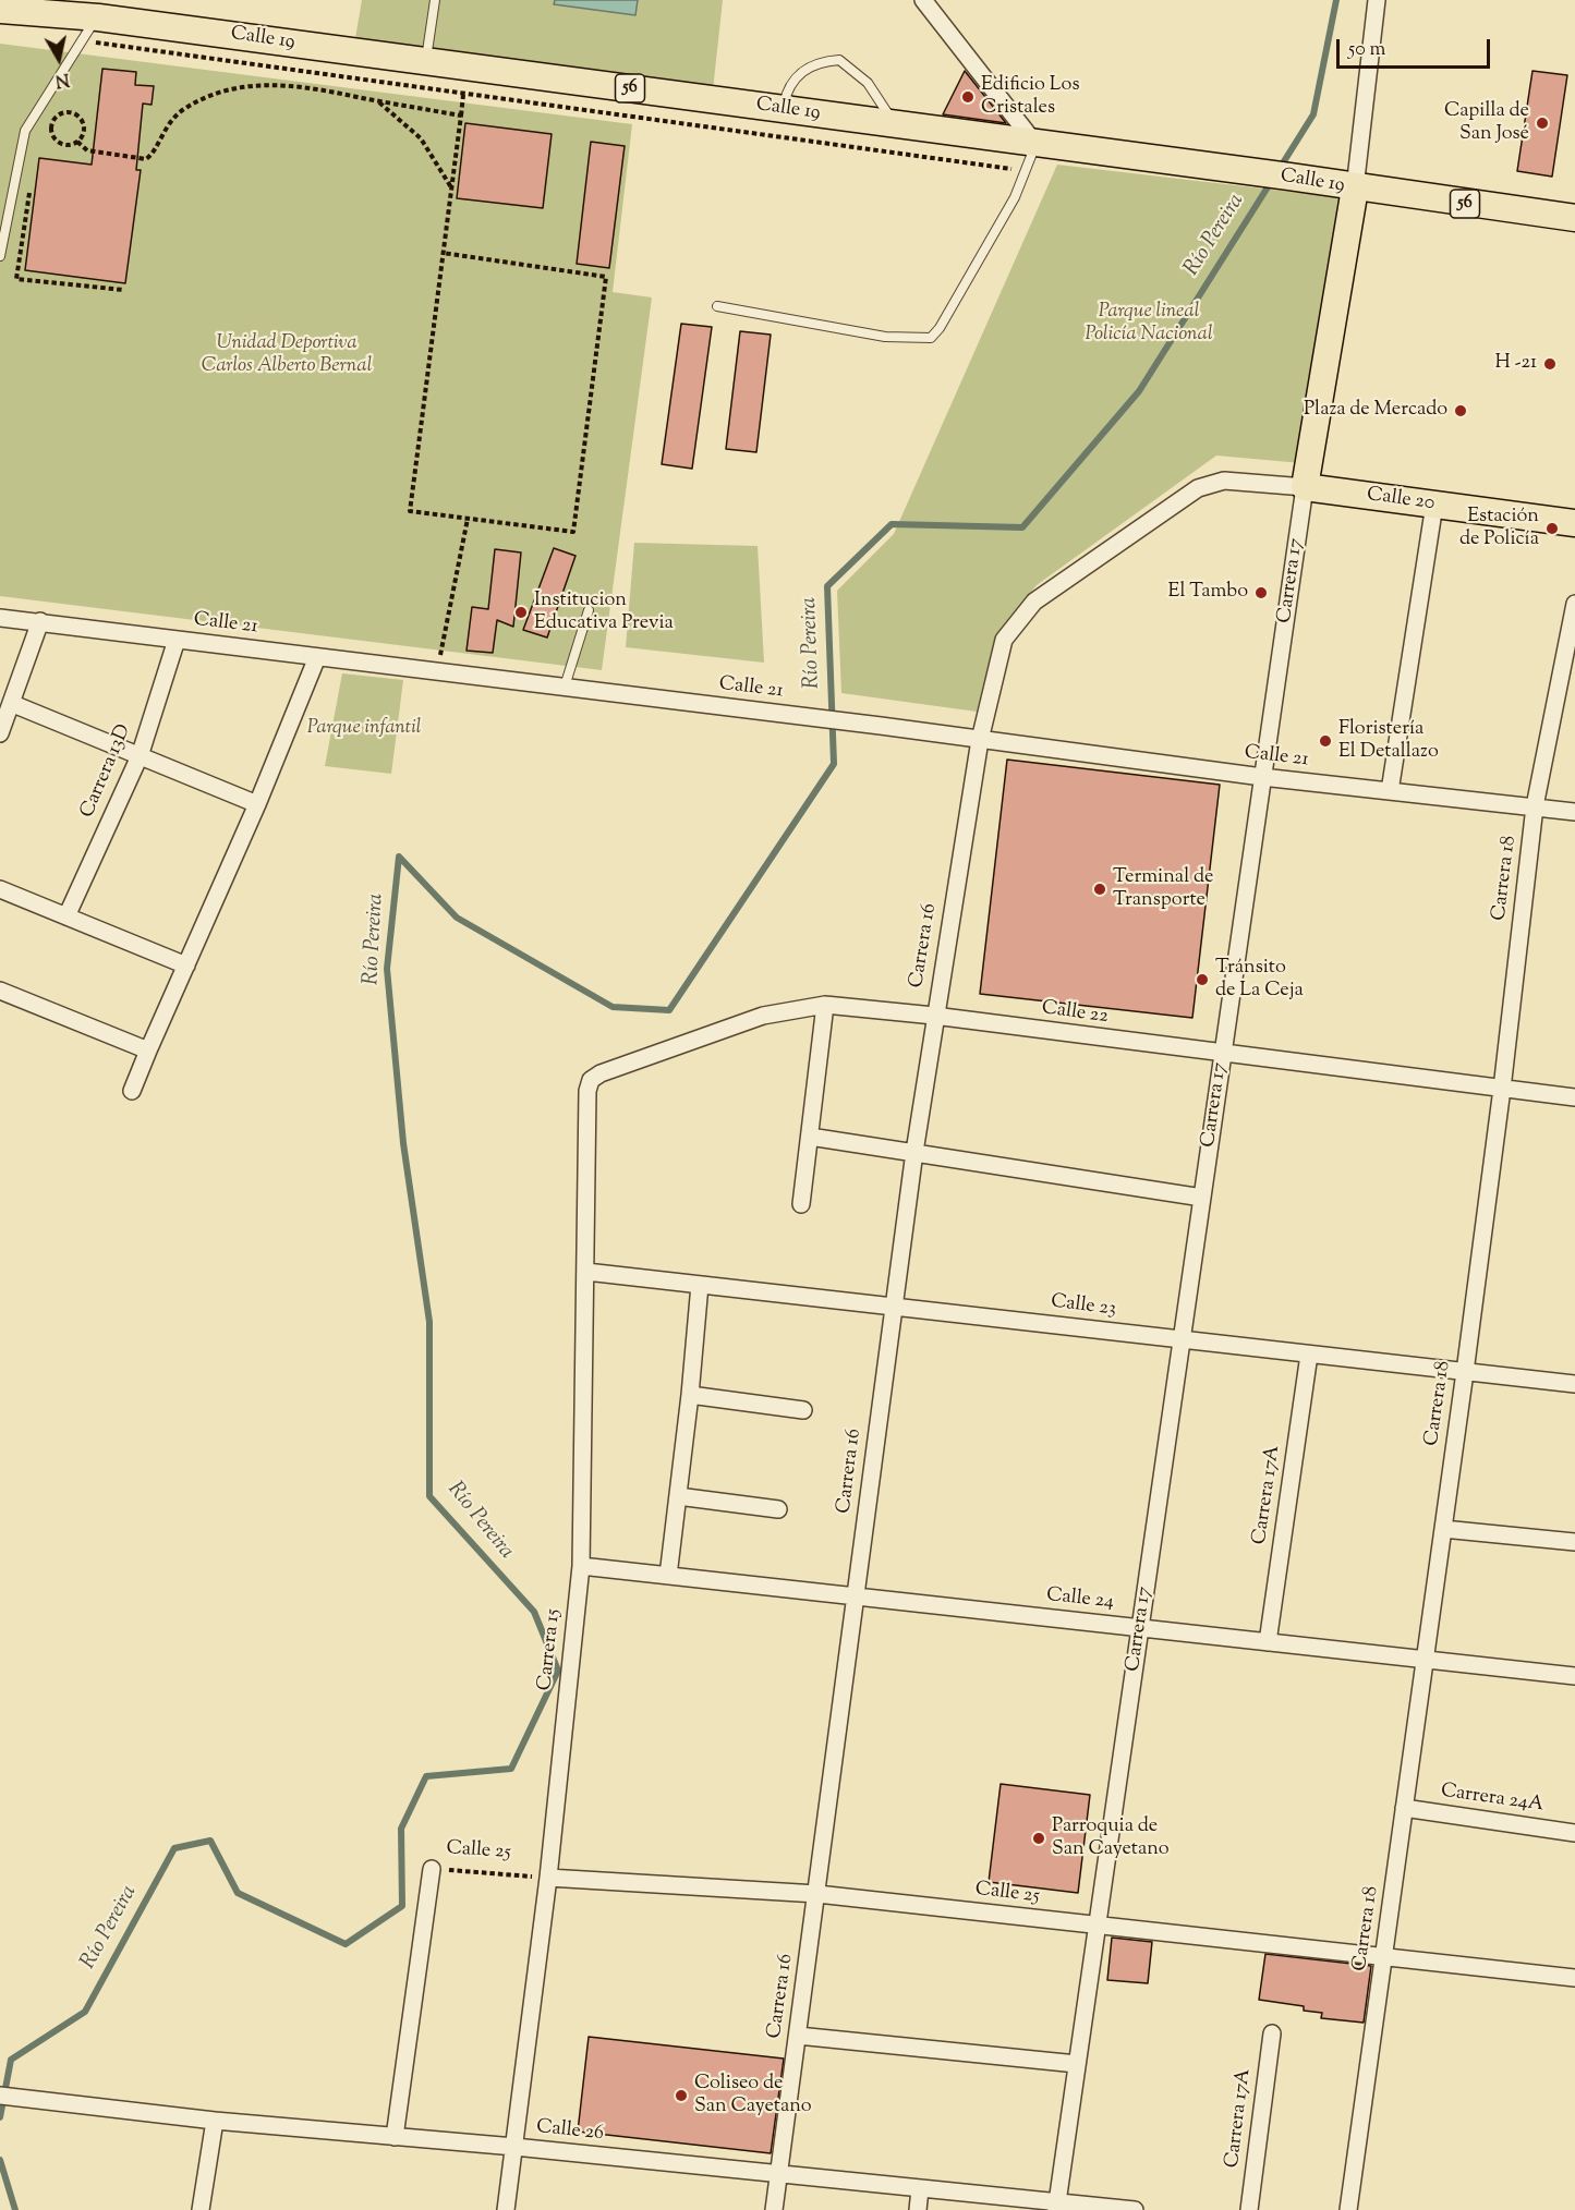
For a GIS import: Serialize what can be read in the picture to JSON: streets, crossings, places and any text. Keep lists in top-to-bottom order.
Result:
{
  "streets": {
    "main road": [
      "Calle 19",
      "56",
      "Calle 20",
      "Carrera 17"
    ],
    "street": [
      "Calle 21",
      "Carrera 13D",
      "Carrera 18",
      "Carrera 16",
      "Calle 22",
      "Calle 23",
      "Carrera 17A",
      "Calle 24",
      "Carrera 15",
      "Carrera 24A",
      "Calle 25",
      "Calle 26"
    ]
  },
  "crossings": [
    ["Calle 19", "Carrera 17"],
    ["Calle 20", "Carrera 17"],
    ["Calle 20", "Carrera 16"],
    ["Carrera 17", "Calle 21"],
    ["Carrera 17", "Carrera 16"],
    ["Carrera 17", "Calle 22"],
    ["Carrera 17", "Calle 23"],
    ["Carrera 17", "Calle 24"],
    ["Carrera 17", "Calle 25"],
    ["Carrera 17", "Calle 26"],
    ["Calle 21", "Carrera 13D"],
    ["Calle 21", "Carrera 18"],
    ["Calle 21", "Carrera 16"],
    ["Carrera 18", "Calle 22"],
    ["Carrera 18", "Calle 23"],
    ["Carrera 18", "Calle 24"],
    ["Carrera 18", "Carrera 24A"],
    ["Carrera 18", "Calle 25"],
    ["Carrera 16", "Calle 22"],
    ["Carrera 16", "Calle 23"],
    ["Carrera 16", "Calle 24"],
    ["Carrera 16", "Calle 25"],
    ["Carrera 16", "Calle 26"],
    ["Calle 22", "Carrera 15"],
    ["Calle 23", "Carrera 17A"],
    ["Calle 23", "Carrera 15"],
    ["Carrera 17A", "Calle 24"],
    ["Calle 24", "Carrera 15"],
    ["Carrera 15", "Calle 25"],
    ["Carrera 15", "Calle 26"]
  ],
  "water": ["Río Pereira"],
  "parks": ["Parque lineal Policía Nacional", "Unidad Deportiva Carlos Alberto Bernal", "Parque infantil"],
  "places": [
    "Edificio Los Cristales",
    "Capilla de San José",
    "H -21",
    "Plaza de Mercado",
    "Estación de Policía",
    "El Tambo",
    "Institucion Educativa Previa",
    "Floristería El Detallazo",
    "Terminal de Transporte",
    "Tránsito de La Ceja",
    "Parroquia de San Cayetano",
    "Coliseo de San Cayetano"
  ],
  "scale_bar": "50 m",
  "north": "bottom"
}
